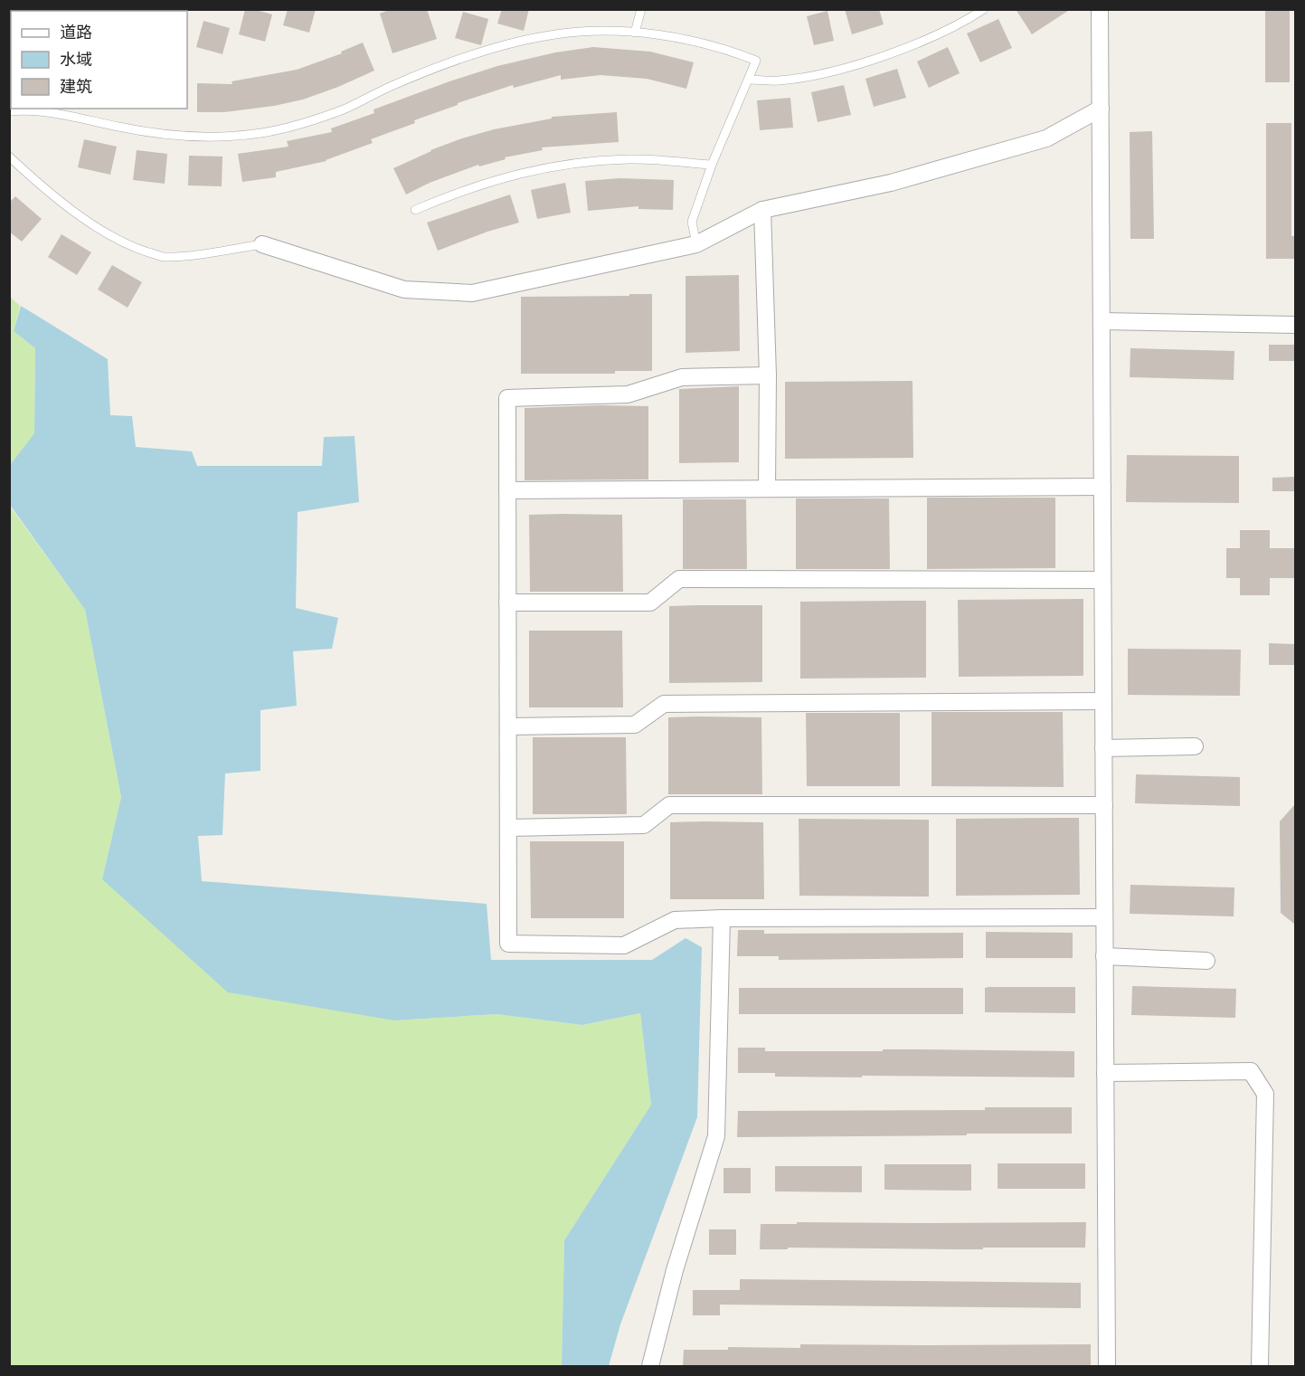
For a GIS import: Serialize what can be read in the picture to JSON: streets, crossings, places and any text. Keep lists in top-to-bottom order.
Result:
{
  "legend": ["道路", "水域", "建筑"]
}
